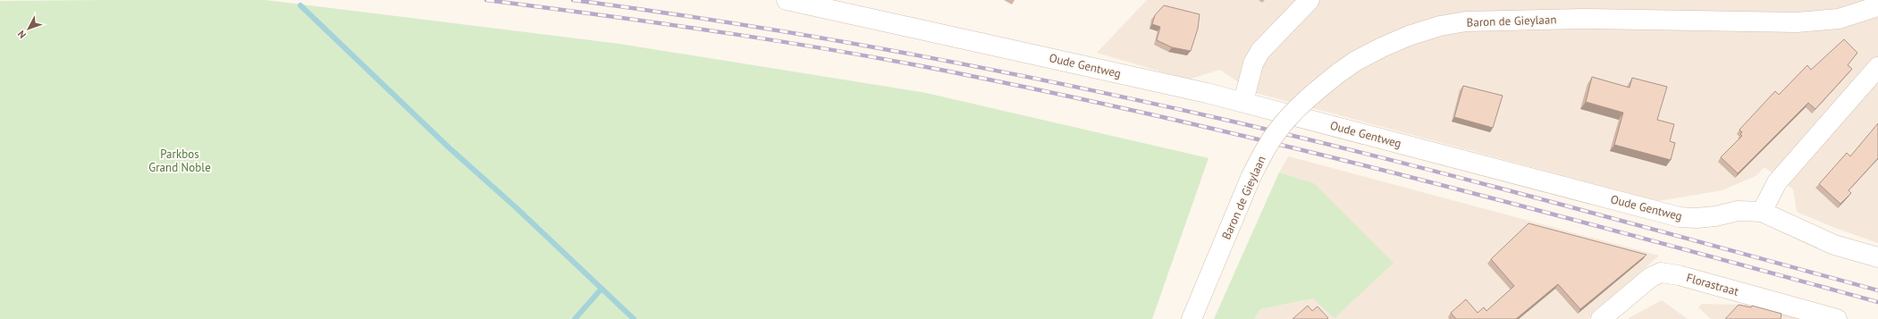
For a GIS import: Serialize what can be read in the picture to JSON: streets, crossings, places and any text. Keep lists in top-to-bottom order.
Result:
{
  "streets": {
    "street": ["Baron de Gieylaan", "Oude Gentweg", "Florastraat"]
  },
  "parks": ["Parkbos Grand Noble"],
  "north": "bottom left"
}
